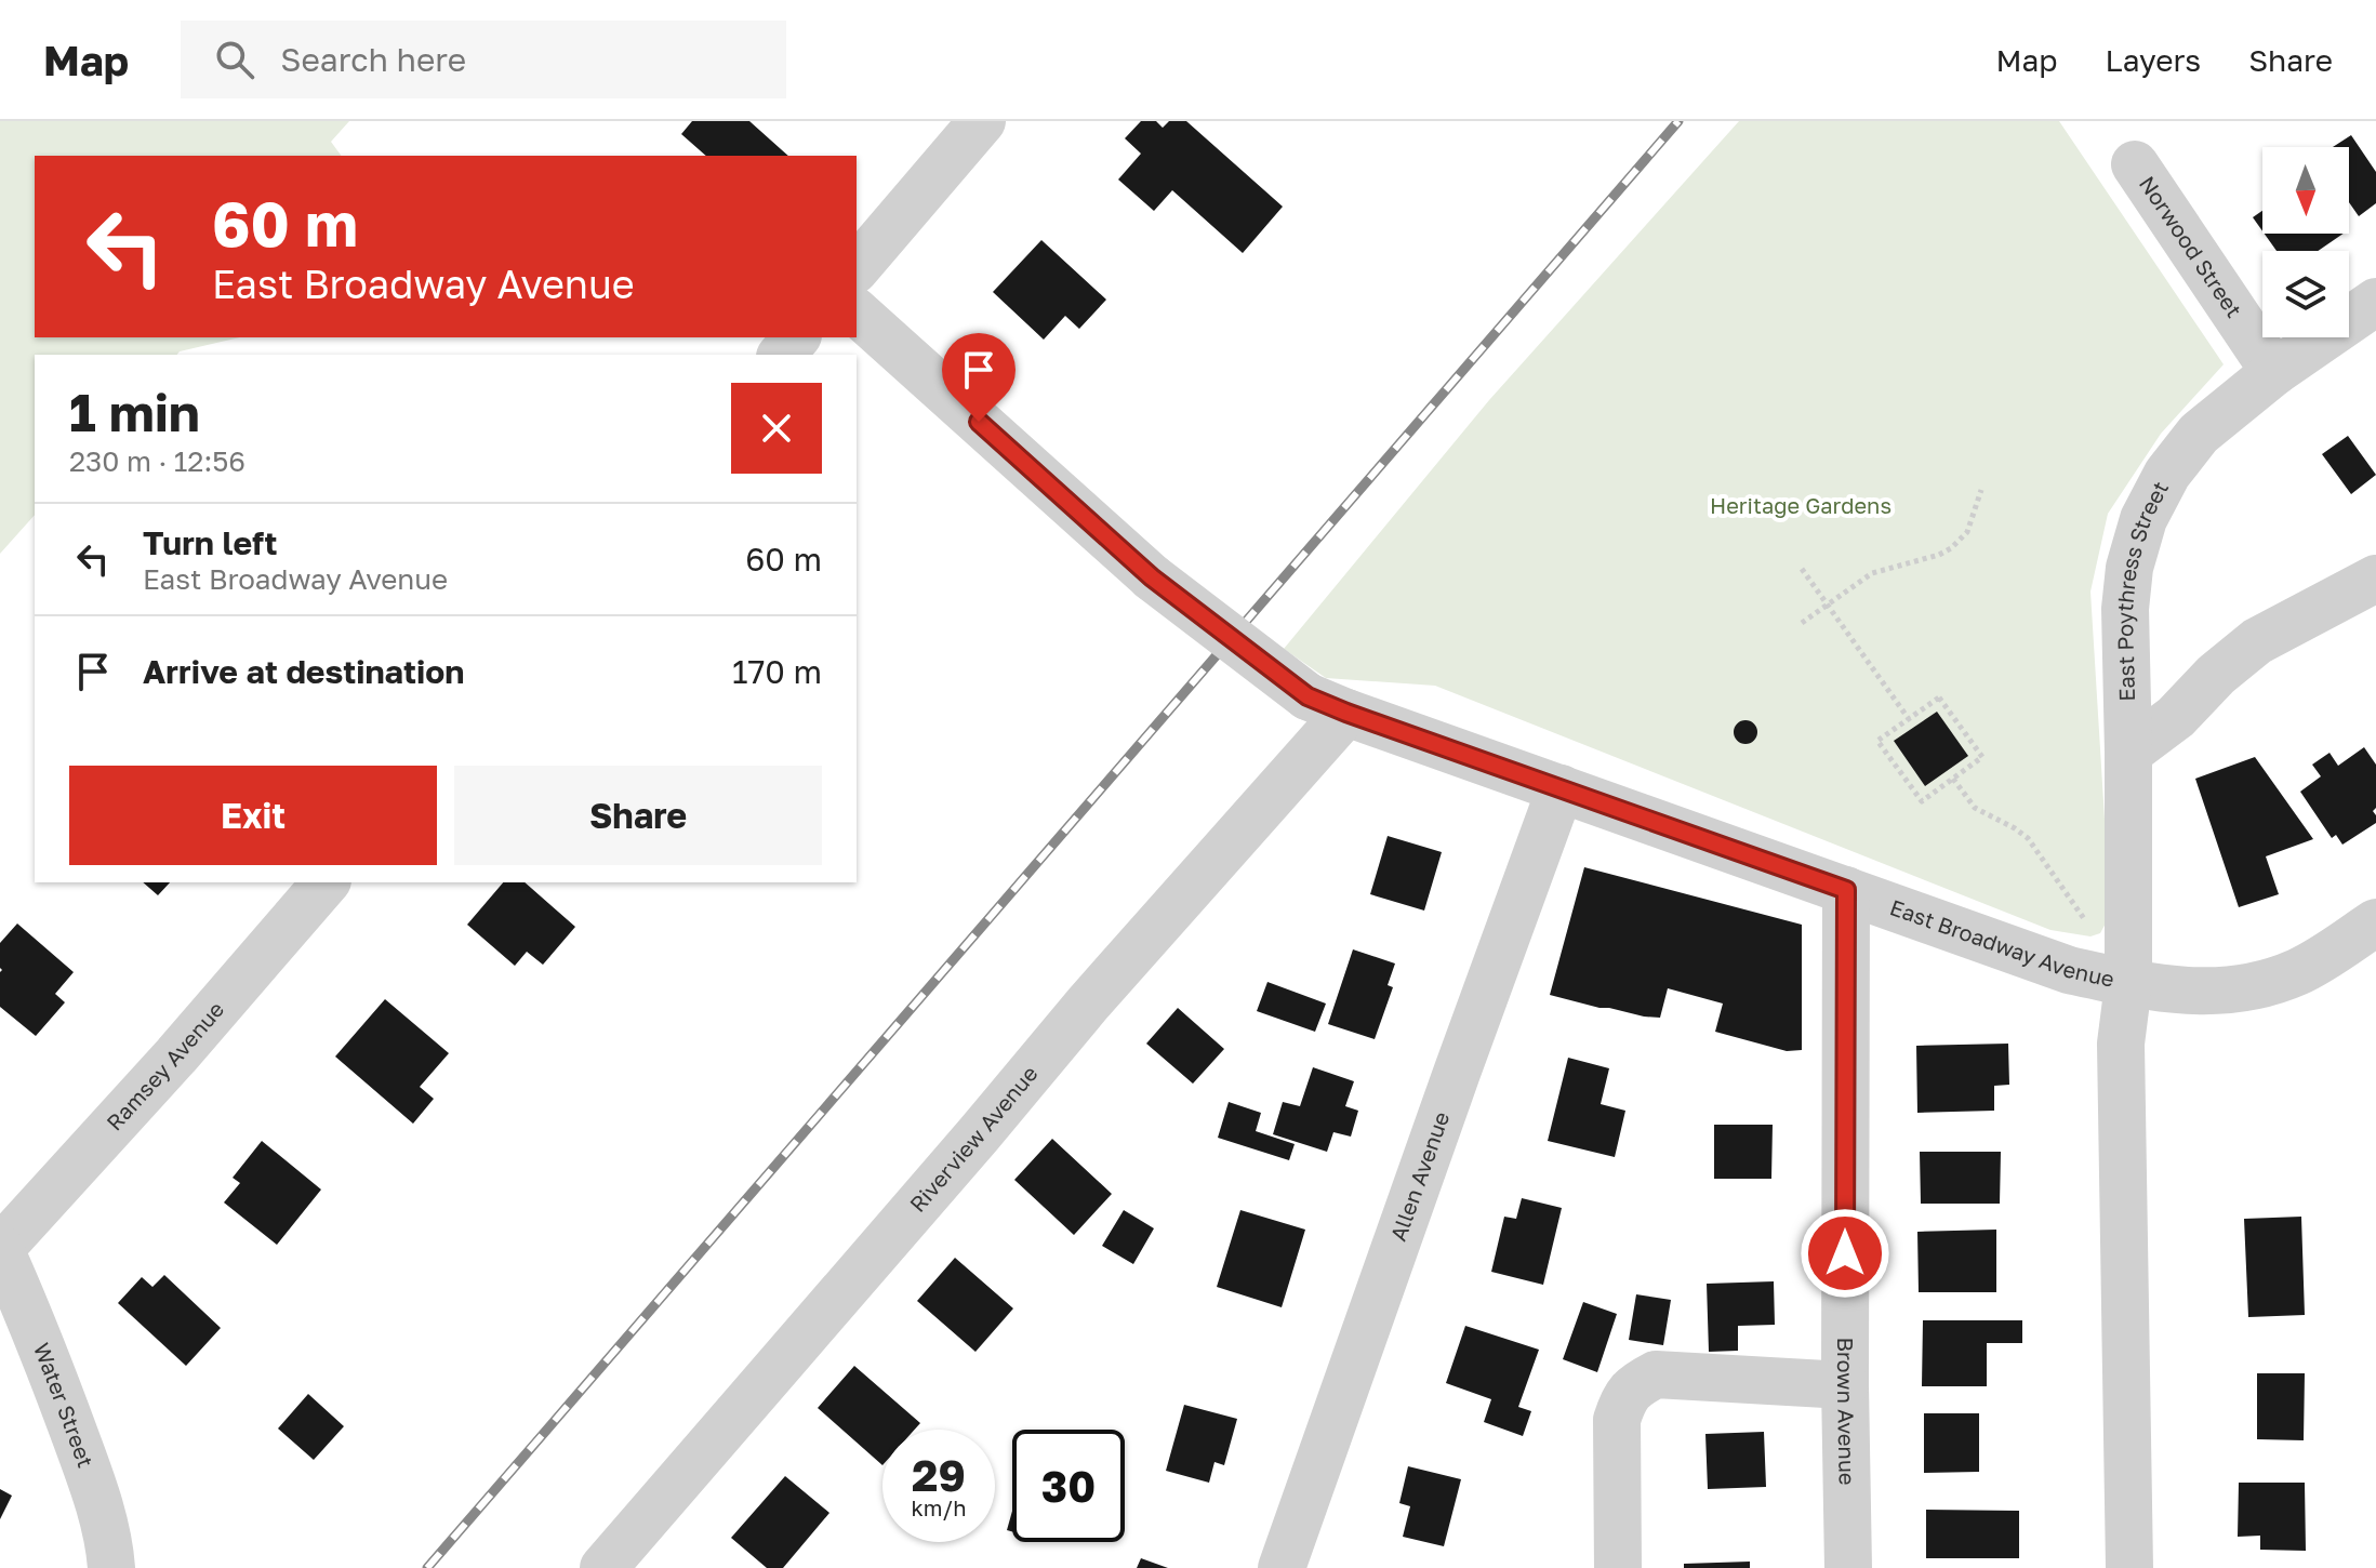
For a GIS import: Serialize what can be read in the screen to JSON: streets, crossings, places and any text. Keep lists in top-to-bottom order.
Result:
{
  "streets": {
    "street": [
      "Norwood Street",
      "East Poythress Street",
      "East Broadway Avenue",
      "Ramsey Avenue",
      "Riverview Avenue",
      "Allen Avenue",
      "Water Street",
      "Brown Avenue"
    ]
  },
  "crossings": [
    ["Norwood Street", "East Poythress Street"],
    ["East Poythress Street", "East Broadway Avenue"],
    ["East Broadway Avenue", "Riverview Avenue"],
    ["East Broadway Avenue", "Allen Avenue"],
    ["East Broadway Avenue", "Brown Avenue"],
    ["Ramsey Avenue", "Water Street"]
  ],
  "parks": ["Heritage Gardens"],
  "north": "bottom",
  "page": {
    "header": "Map",
    "search": "Search here",
    "nav": ["Map", "Layers", "Share"],
    "turn": ["60 m", "East Broadway Avenue"],
    "heading": ["1 min", "230 m · 12:56"],
    "list": [
      {
        "name": "Turn left",
        "note": "East Broadway Avenue",
        "value": "60 m"
      },
      {
        "name": "Arrive at destination",
        "value": "170 m"
      }
    ],
    "buttons": ["Exit", "Share"],
    "speed": "29 km/h",
    "limit": "30"
  }
}
